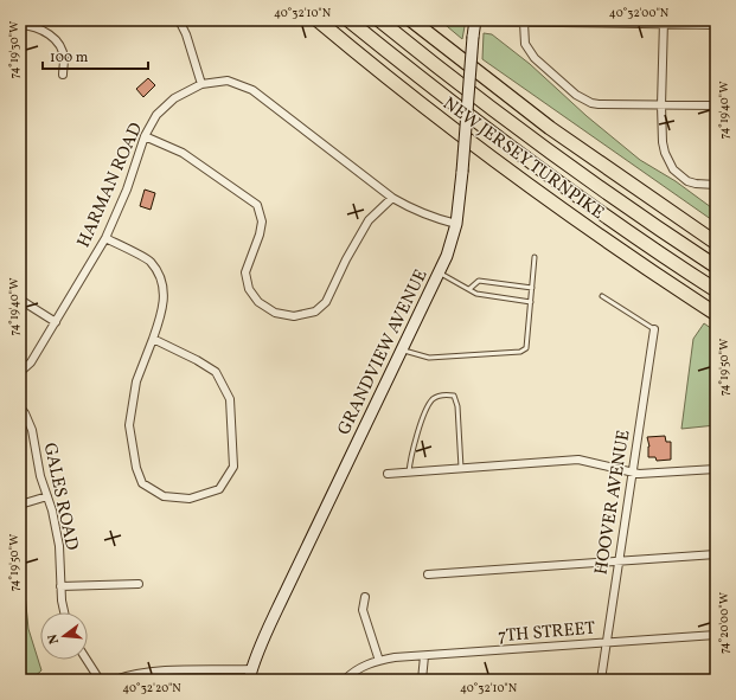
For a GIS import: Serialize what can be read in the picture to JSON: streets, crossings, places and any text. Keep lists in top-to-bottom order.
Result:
{
  "streets": {
    "highway": ["NEW JERSEY TURNPIKE"],
    "street": [
      "HARMAN ROAD",
      "GRANDVIEW AVENUE",
      "GALES ROAD",
      "HOOVER AVENUE",
      "7TH STREET"
    ]
  },
  "crossings": [
    ["HARMAN ROAD", "GRANDVIEW AVENUE"],
    ["HOOVER AVENUE", "7TH STREET"]
  ],
  "scale_bar": "100 m",
  "north": "left",
  "coordinates": [
    "40°32'10\"N",
    "40°32'00\"N",
    "74°19'30\"W",
    "74°19'40\"W",
    "74°19'50\"W",
    "74°20'00\"W",
    "40°32'20\"N"
  ]
}
